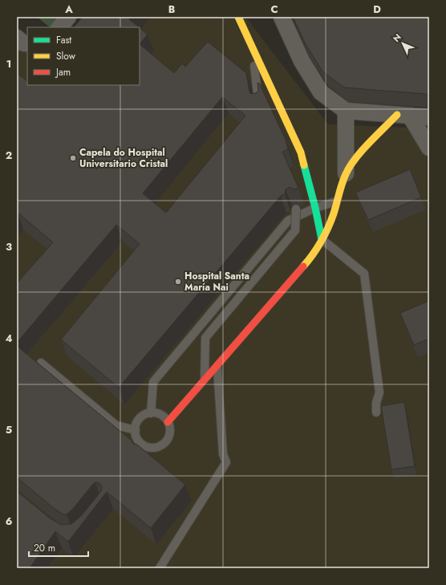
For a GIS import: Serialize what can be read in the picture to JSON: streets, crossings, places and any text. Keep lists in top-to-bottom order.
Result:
{
  "places": ["Capela do Hospital Universitario Cristal", "Hospital Santa María Nai"],
  "legend": ["Fast", "Slow", "Jam"],
  "scale_bar": "20 m",
  "north": "top left",
  "grid": {
    "columns": [
      "A",
      "B",
      "C",
      "D"
    ],
    "rows": [
      "1",
      "2",
      "3",
      "4",
      "5",
      "6"
    ]
  }
}
